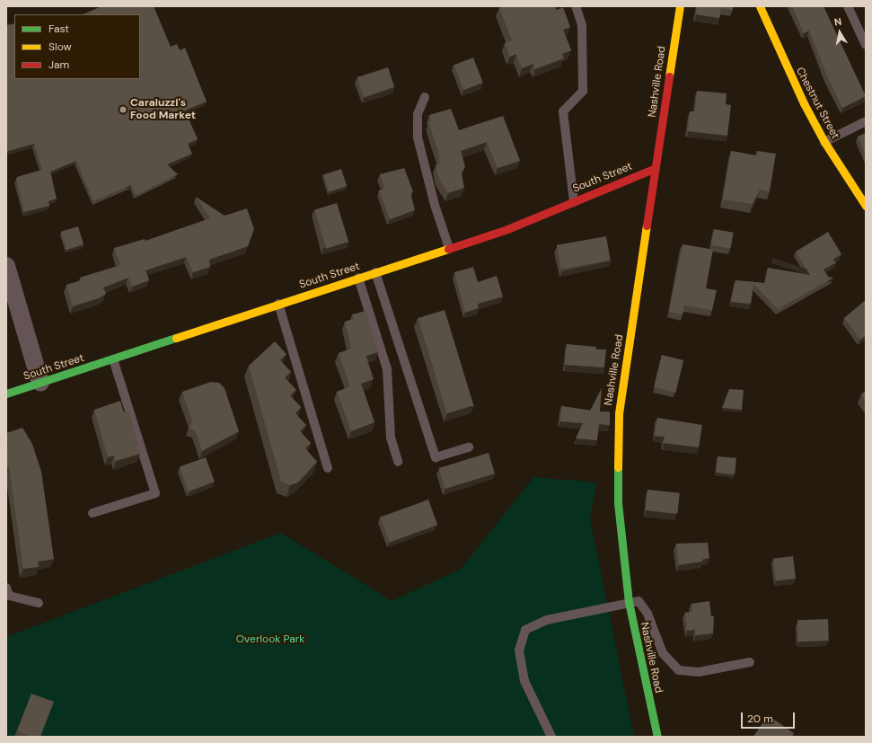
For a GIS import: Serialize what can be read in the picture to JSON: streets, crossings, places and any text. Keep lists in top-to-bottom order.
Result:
{
  "streets": {
    "street": ["Nashville Road", "Chestnut Street", "South Street"]
  },
  "crossings": [
    ["Nashville Road", "South Street"]
  ],
  "parks": ["Overlook Park"],
  "places": ["Caraluzzi's Food Market"],
  "legend": ["Fast", "Slow", "Jam"],
  "scale_bar": "20 m",
  "north": "top"
}
